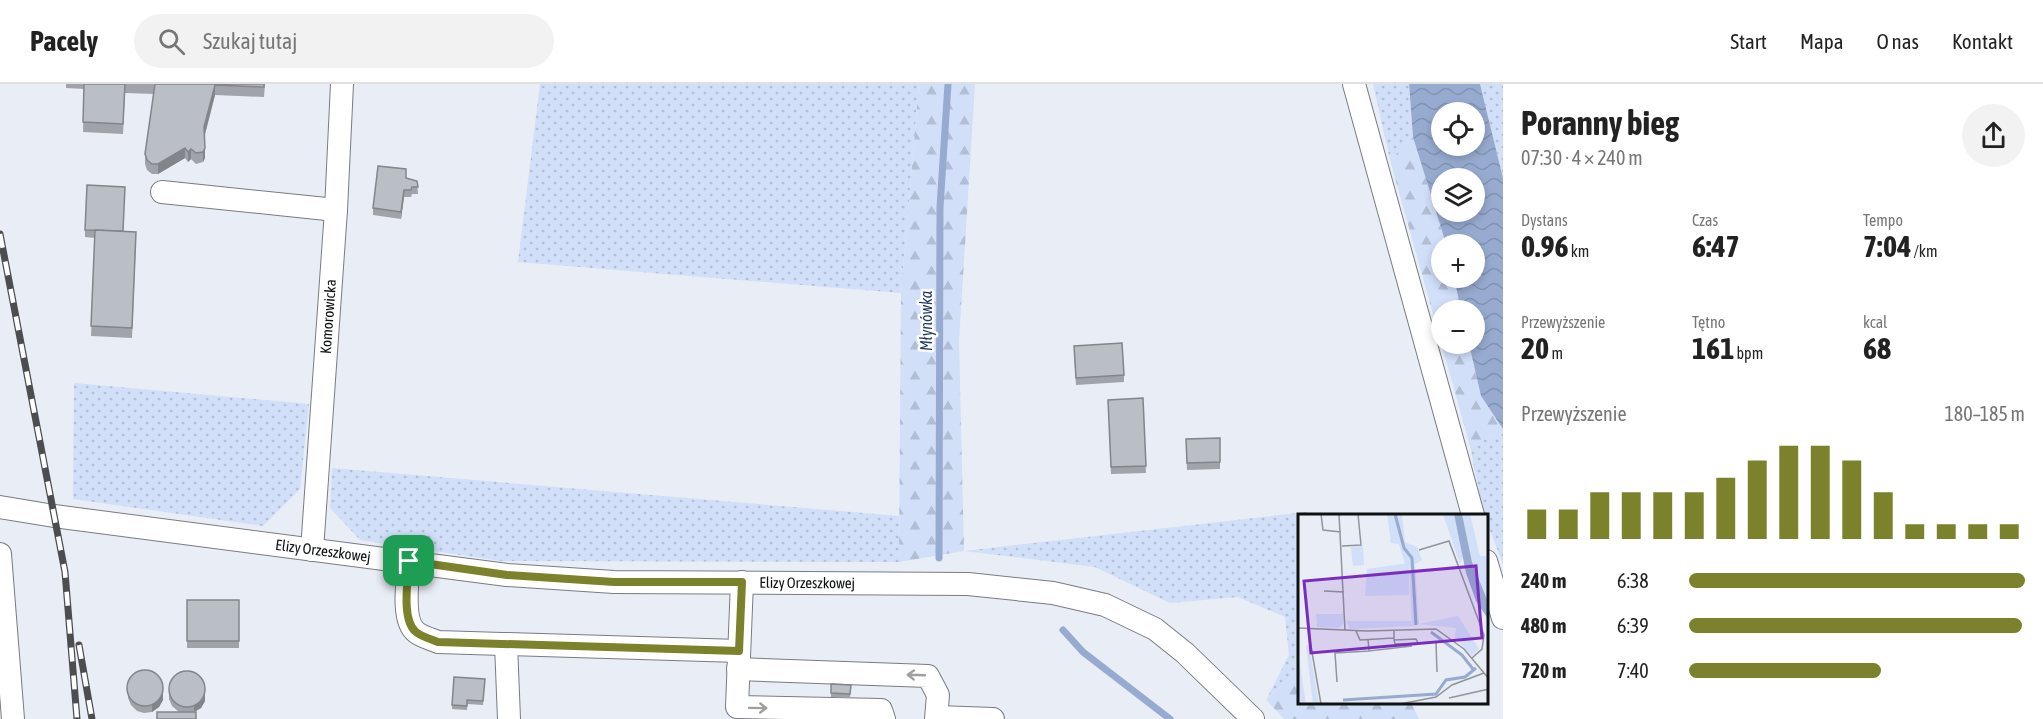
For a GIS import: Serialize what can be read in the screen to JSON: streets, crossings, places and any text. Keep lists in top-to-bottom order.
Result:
{
  "streets": {
    "street": ["Komorowicka", "Elizy Orzeszkowej"]
  },
  "crossings": [
    ["Komorowicka", "Elizy Orzeszkowej"]
  ],
  "water": ["Młynówka"],
  "page": {
    "header": "Pacely",
    "search": "Szukaj tutaj",
    "nav": [
      "Start",
      "Mapa",
      "O nas",
      "Kontakt"
    ],
    "heading": ["Poranny bieg", "07:30 · 4 × 240 m"],
    "map_buttons": ["+", "−"],
    "stats": [
      ["Dystans", "0.96 km"],
      ["Czas", "6:47"],
      ["Tempo", "7:04 /km"],
      ["Przewyższenie", "20 m"],
      ["Tętno", "161 bpm"],
      ["kcal", "68"]
    ],
    "chart": ["Przewyższenie", "180–185 m"],
    "list": [
      {
        "name": "240 m",
        "note": "6:38"
      },
      {
        "name": "480 m",
        "note": "6:39"
      },
      {
        "name": "720 m",
        "note": "7:40"
      }
    ]
  }
}
